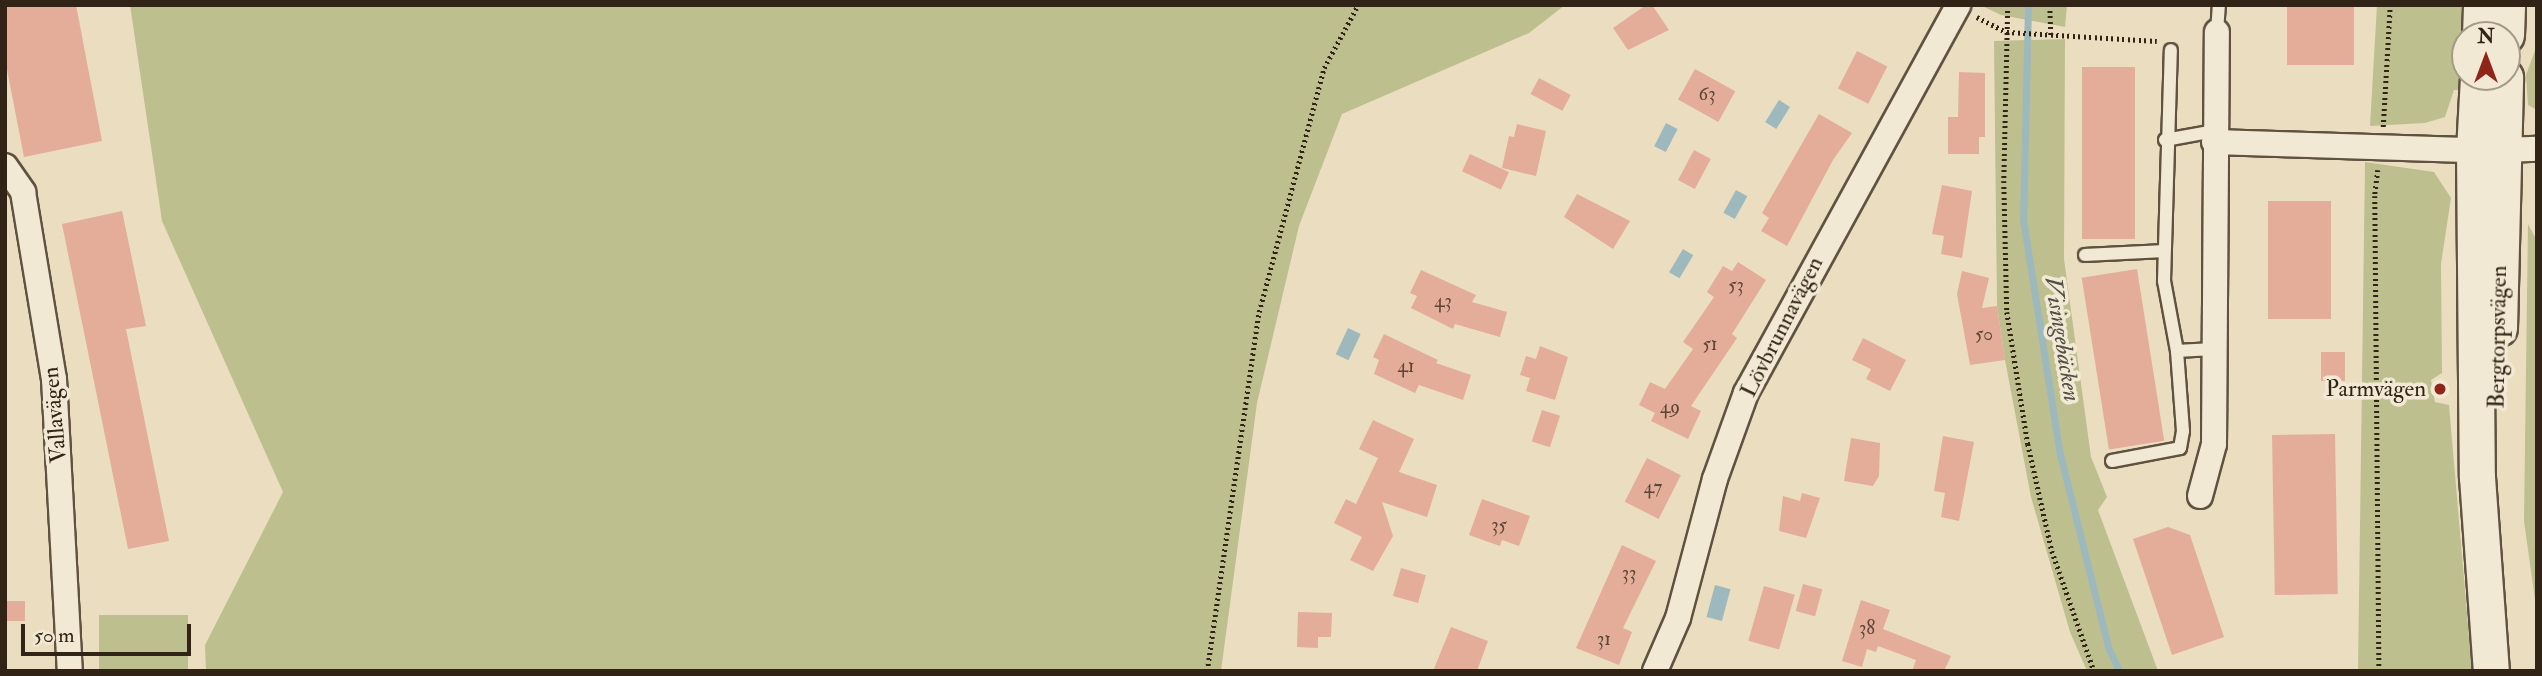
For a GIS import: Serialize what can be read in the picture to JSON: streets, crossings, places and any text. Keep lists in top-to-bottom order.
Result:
{
  "streets": {
    "main road": ["Bergtorpsvägen"],
    "street": ["Lövbrunnavägen", "Vallavägen"]
  },
  "water": ["Visingebäcken"],
  "places": ["Parmvägen"],
  "house_numbers": [
    "63",
    "53",
    "43",
    "50",
    "51",
    "41",
    "49",
    "47",
    "35",
    "33",
    "38",
    "31"
  ],
  "scale_bar": "50 m",
  "north": "top"
}
